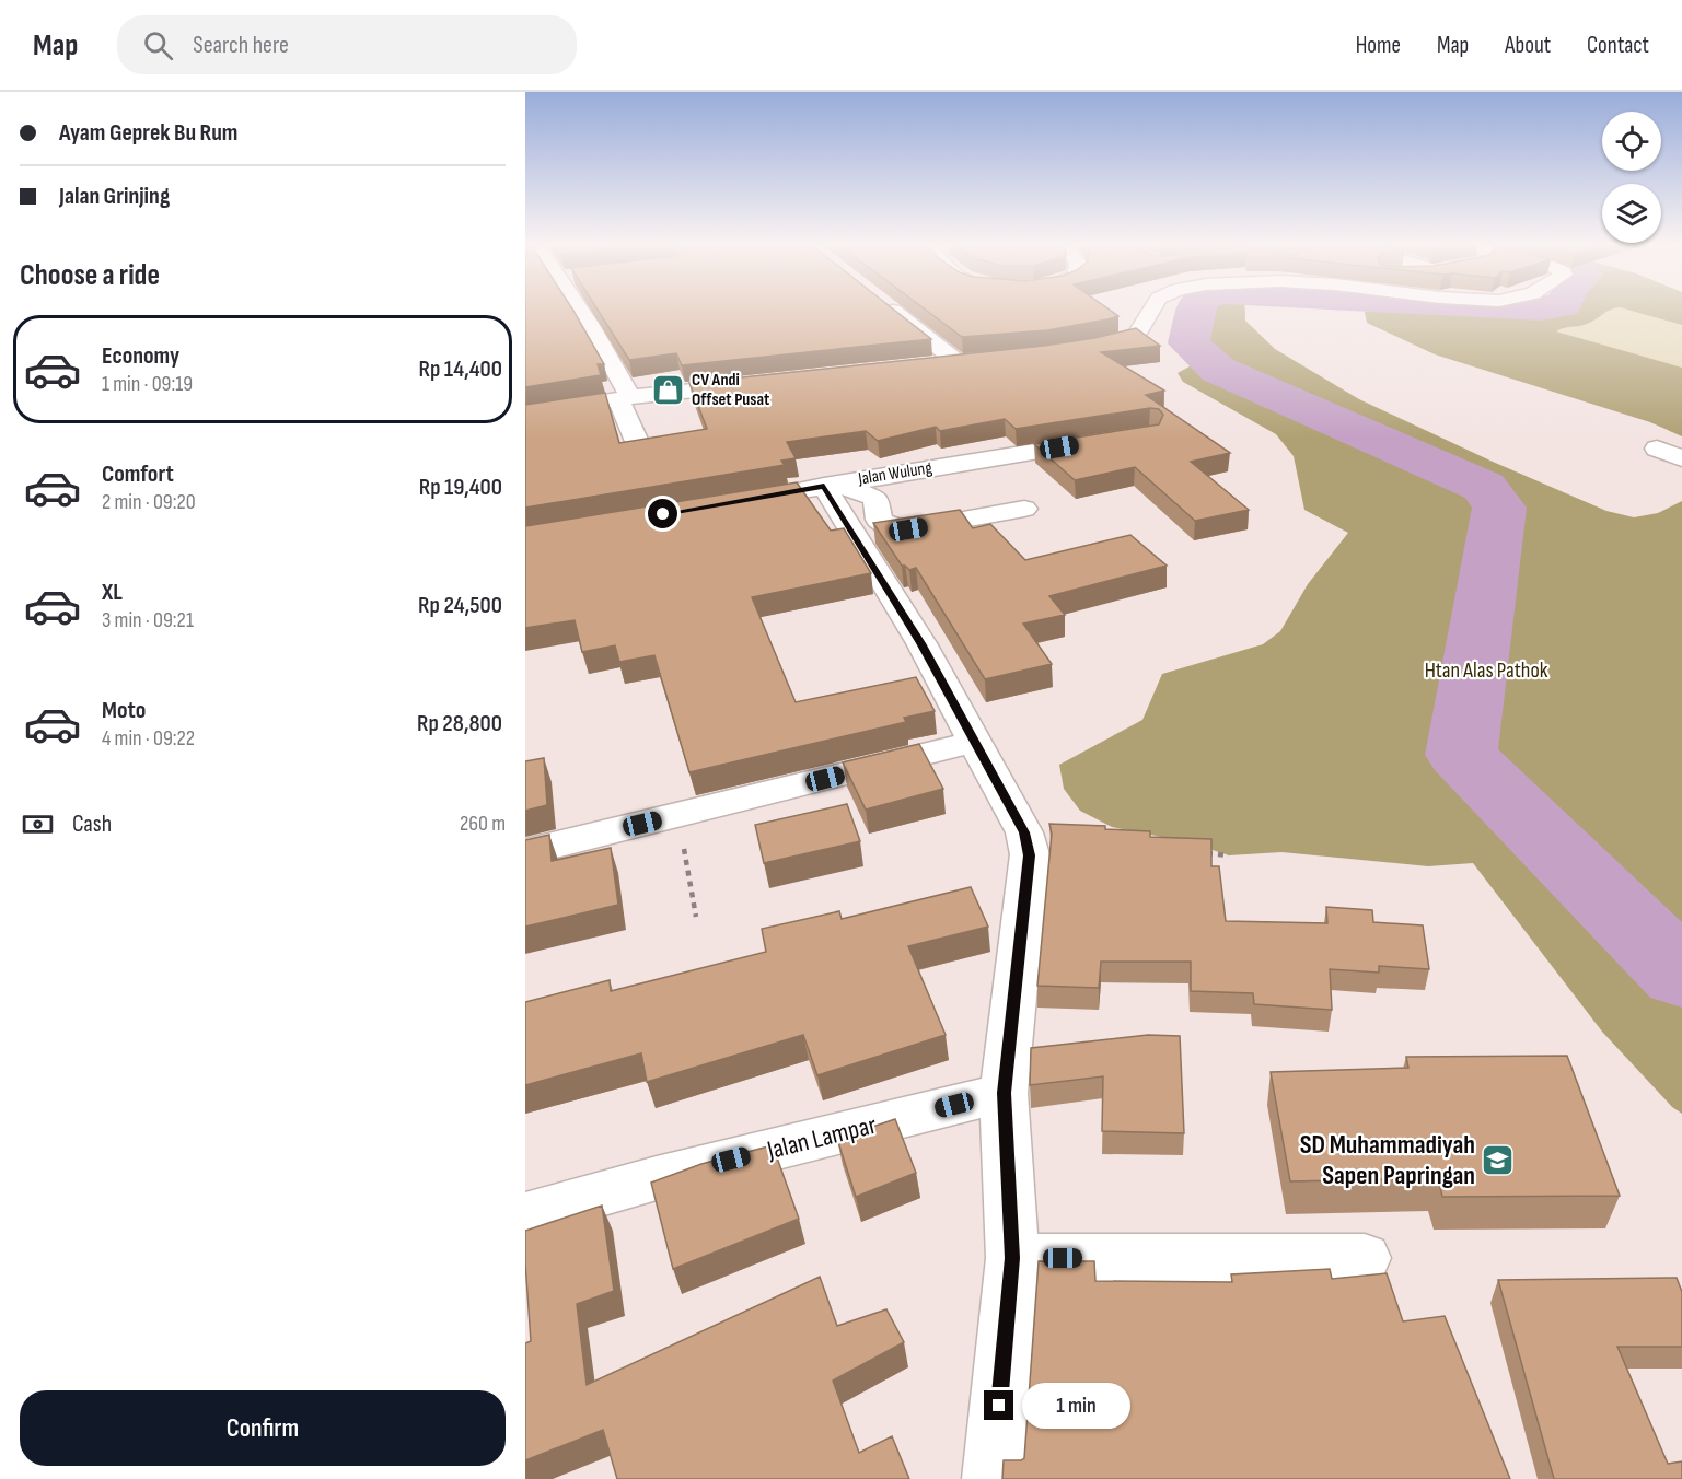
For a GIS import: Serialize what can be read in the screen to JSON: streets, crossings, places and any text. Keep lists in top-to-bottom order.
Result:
{
  "streets": {
    "street": ["Jalan Wulung", "Jalan Lampar"]
  },
  "parks": ["Htan Alas Pathok"],
  "places": {
    "shop": ["CV Andi Offset Pusat"],
    "school or university": ["SD Muhammadiyah Sapen Papringan"]
  },
  "page": {
    "header": "Map",
    "search": "Search here",
    "nav": [
      "Home",
      "Map",
      "About",
      "Contact"
    ],
    "banner": ["Ayam Geprek Bu Rum", "Jalan Grinjing"],
    "heading": "Choose a ride",
    "list": [
      {
        "name": "Economy",
        "note": "1 min · 09:19",
        "value": "Rp 14,400"
      },
      {
        "name": "Comfort",
        "note": "2 min · 09:20",
        "value": "Rp 19,400"
      },
      {
        "name": "XL",
        "note": "3 min · 09:21",
        "value": "Rp 24,500"
      },
      {
        "name": "Moto",
        "note": "4 min · 09:22",
        "value": "Rp 28,800"
      }
    ],
    "pay": ["Cash", "260 m"],
    "buttons": "Confirm",
    "bubble": "1 min"
  }
}
